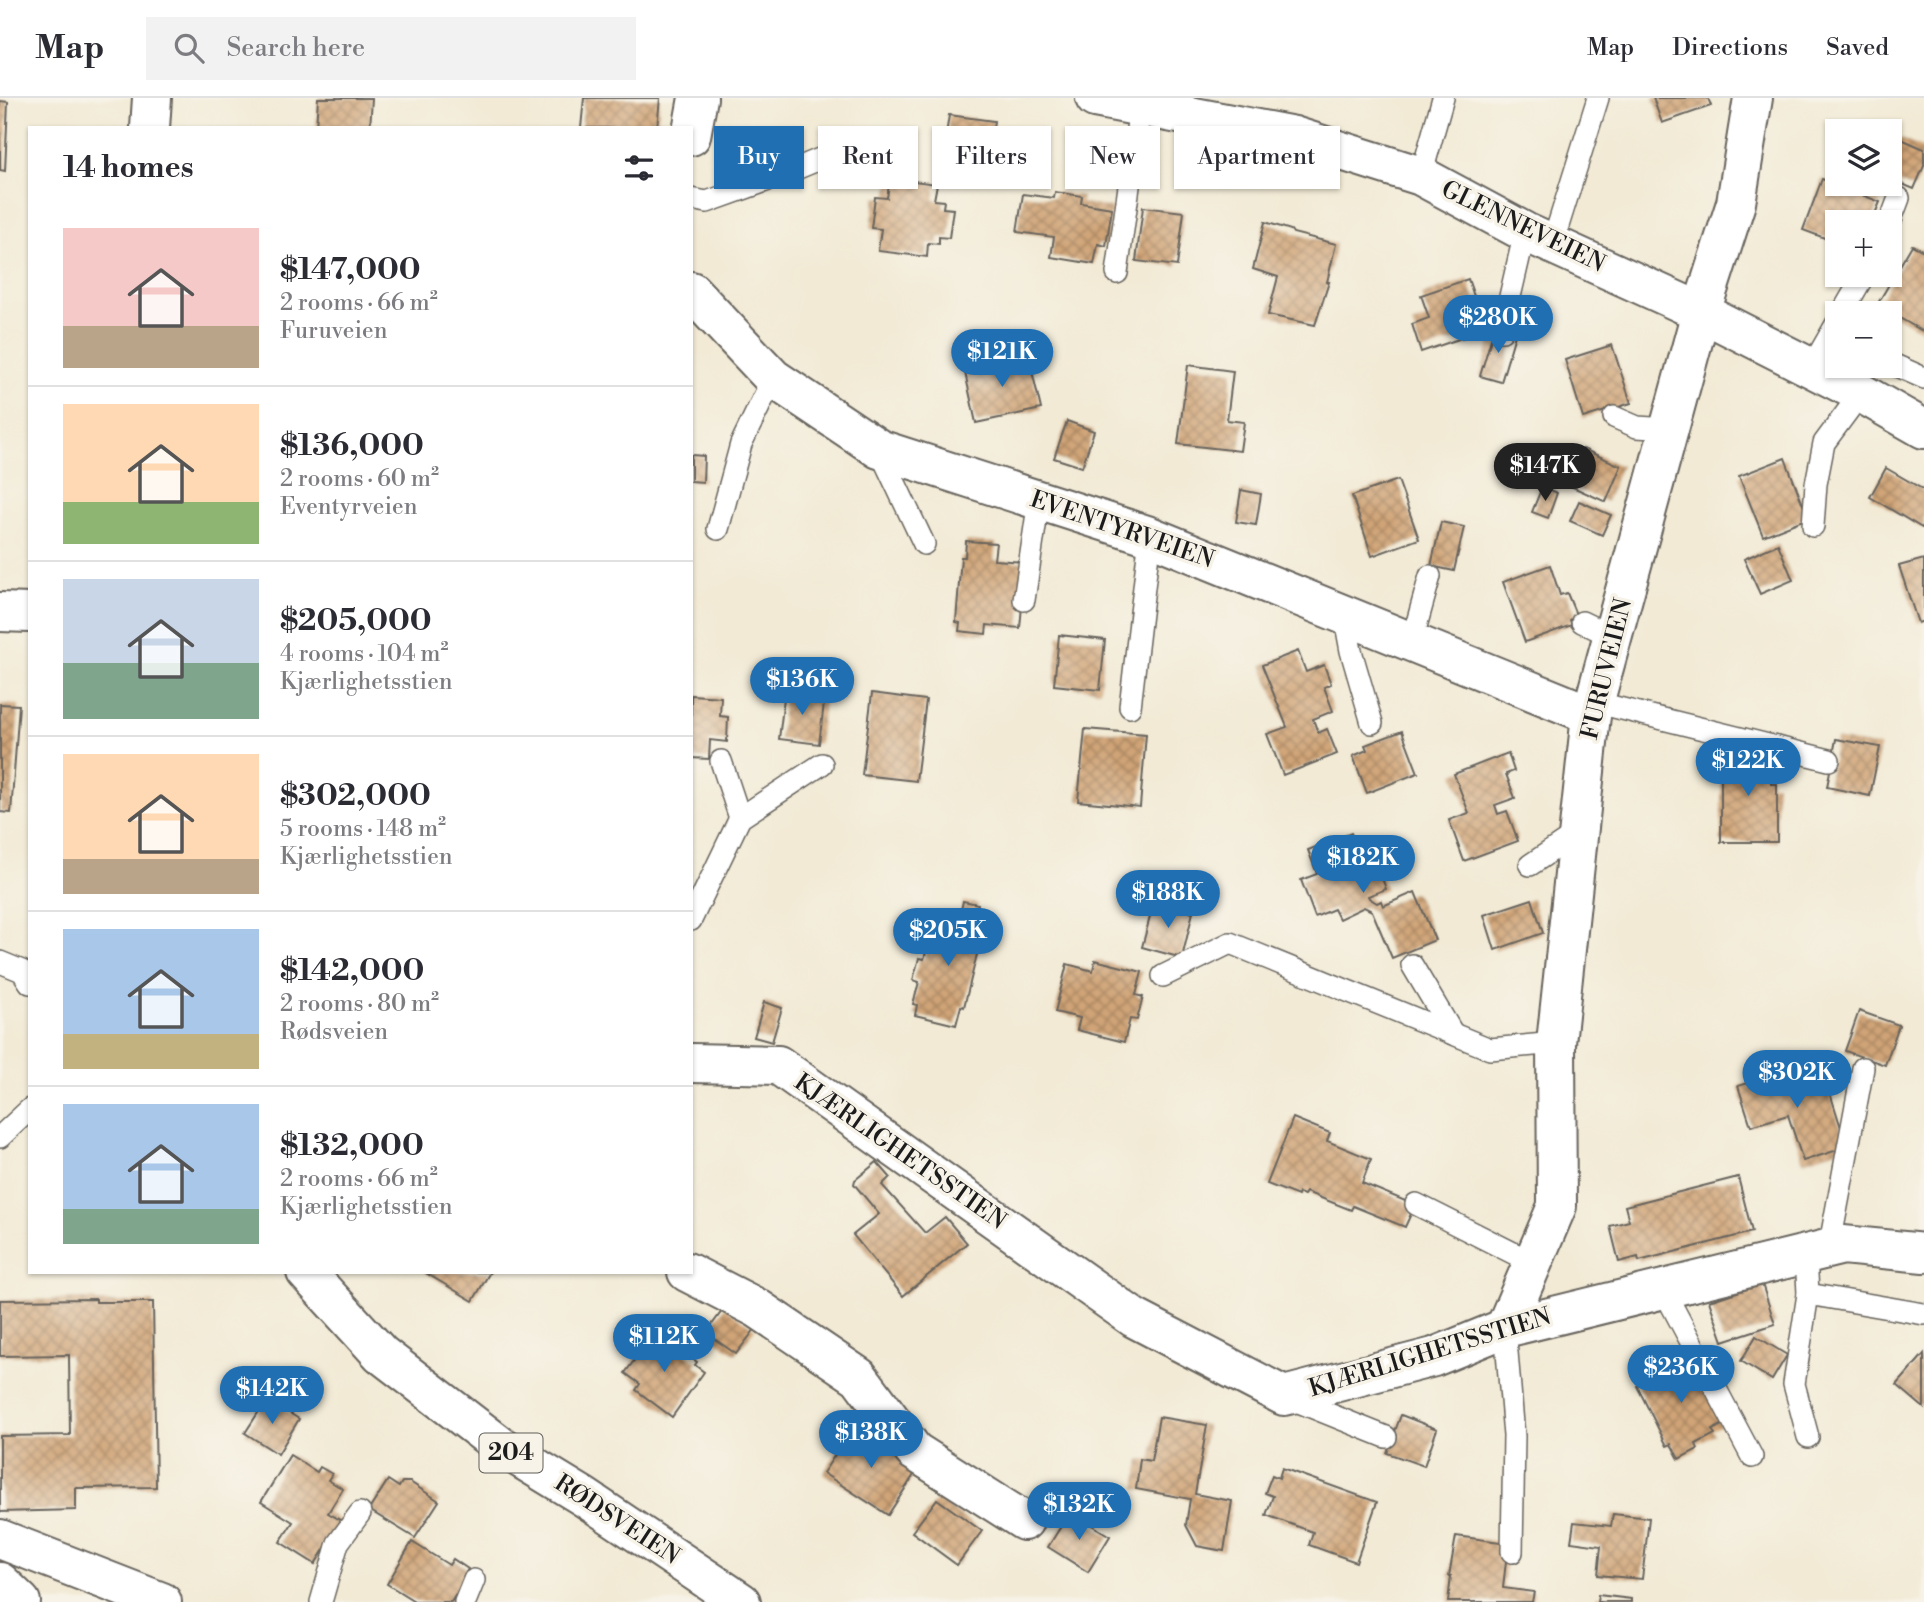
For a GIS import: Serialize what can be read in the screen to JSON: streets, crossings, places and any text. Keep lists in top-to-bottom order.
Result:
{
  "streets": {
    "main road": [
      "GLENNEVEIEN",
      "EVENTYRVEIEN",
      "FURUVEIEN",
      "KJÆRLIGHETSSTIEN",
      "204",
      "RØDSVEIEN"
    ]
  },
  "crossings": [
    ["GLENNEVEIEN", "FURUVEIEN"],
    ["EVENTYRVEIEN", "FURUVEIEN"],
    ["FURUVEIEN", "KJÆRLIGHETSSTIEN"]
  ],
  "page": {
    "header": "Map",
    "search": "Search here",
    "nav": ["Map", "Directions", "Saved"],
    "map_buttons": ["+", "−"],
    "chip": [
      "Buy",
      "Rent",
      "Filters",
      "New",
      "Apartment"
    ],
    "heading": "14 homes",
    "list": [
      {
        "name": "$147,000",
        "note": "2 rooms · 66 m² · Furuveien"
      },
      {
        "name": "$136,000",
        "note": "2 rooms · 60 m² · Eventyrveien"
      },
      {
        "name": "$205,000",
        "note": "4 rooms · 104 m² · Kjærlighetsstien"
      },
      {
        "name": "$302,000",
        "note": "5 rooms · 148 m² · Kjærlighetsstien"
      },
      {
        "name": "$142,000",
        "note": "2 rooms · 80 m² · Rødsveien"
      },
      {
        "name": "$132,000",
        "note": "2 rooms · 66 m² · Kjærlighetsstien"
      }
    ],
    "price": [
      "$280K",
      "$121K",
      "$147K",
      "$136K",
      "$122K",
      "$182K",
      "$188K",
      "$205K",
      "$302K",
      "$112K",
      "$236K",
      "$142K",
      "$138K",
      "$132K"
    ]
  }
}
